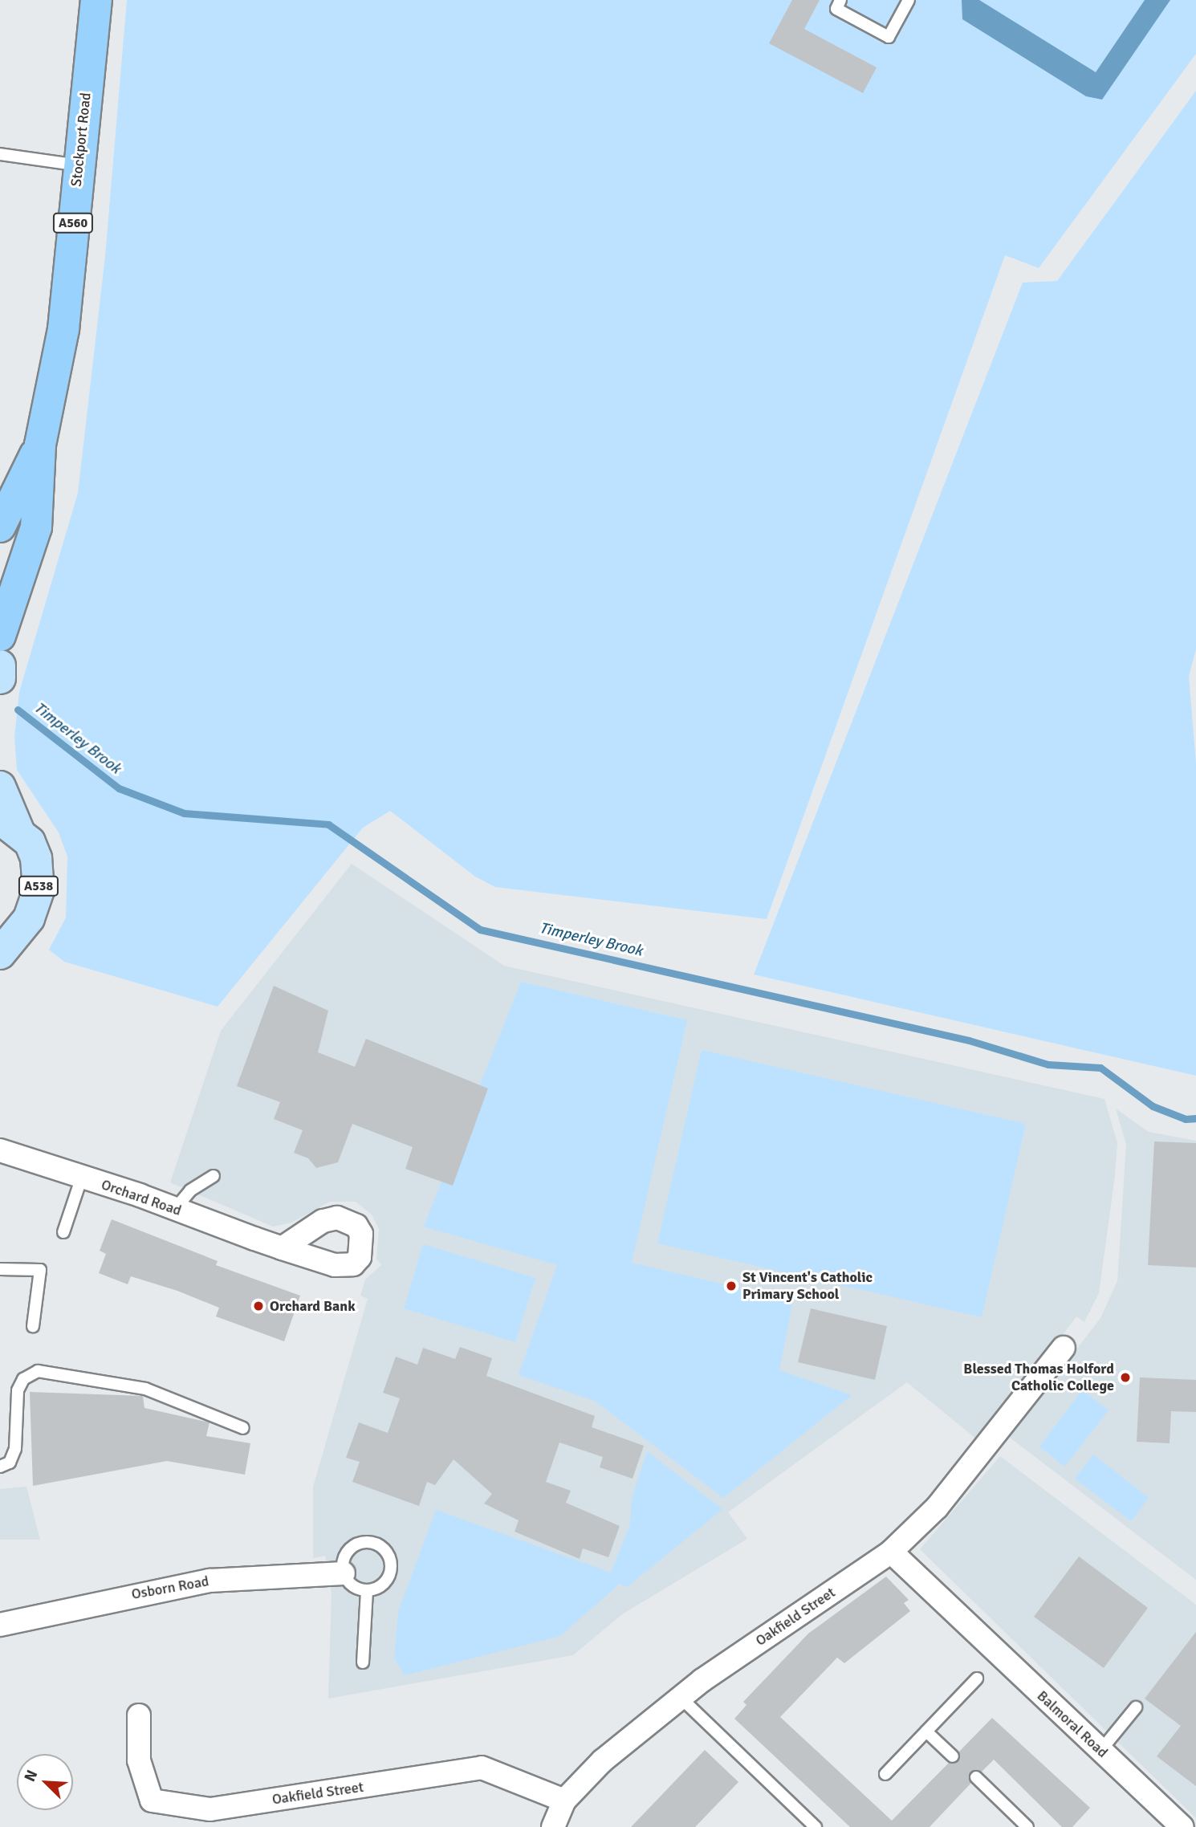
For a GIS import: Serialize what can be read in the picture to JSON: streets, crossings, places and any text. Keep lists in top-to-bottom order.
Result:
{
  "streets": {
    "highway": ["Stockport Road", "A560"],
    "main road": ["A538"],
    "street": [
      "Orchard Road",
      "Osborn Road",
      "Oakfield Street",
      "Balmoral Road"
    ]
  },
  "crossings": [
    ["Oakfield Street", "Balmoral Road"]
  ],
  "water": ["Timperley Brook"],
  "places": ["St Vincent's Catholic Primary School", "Orchard Bank", "Blessed Thomas Holford Catholic College"],
  "north": "top left"
}
